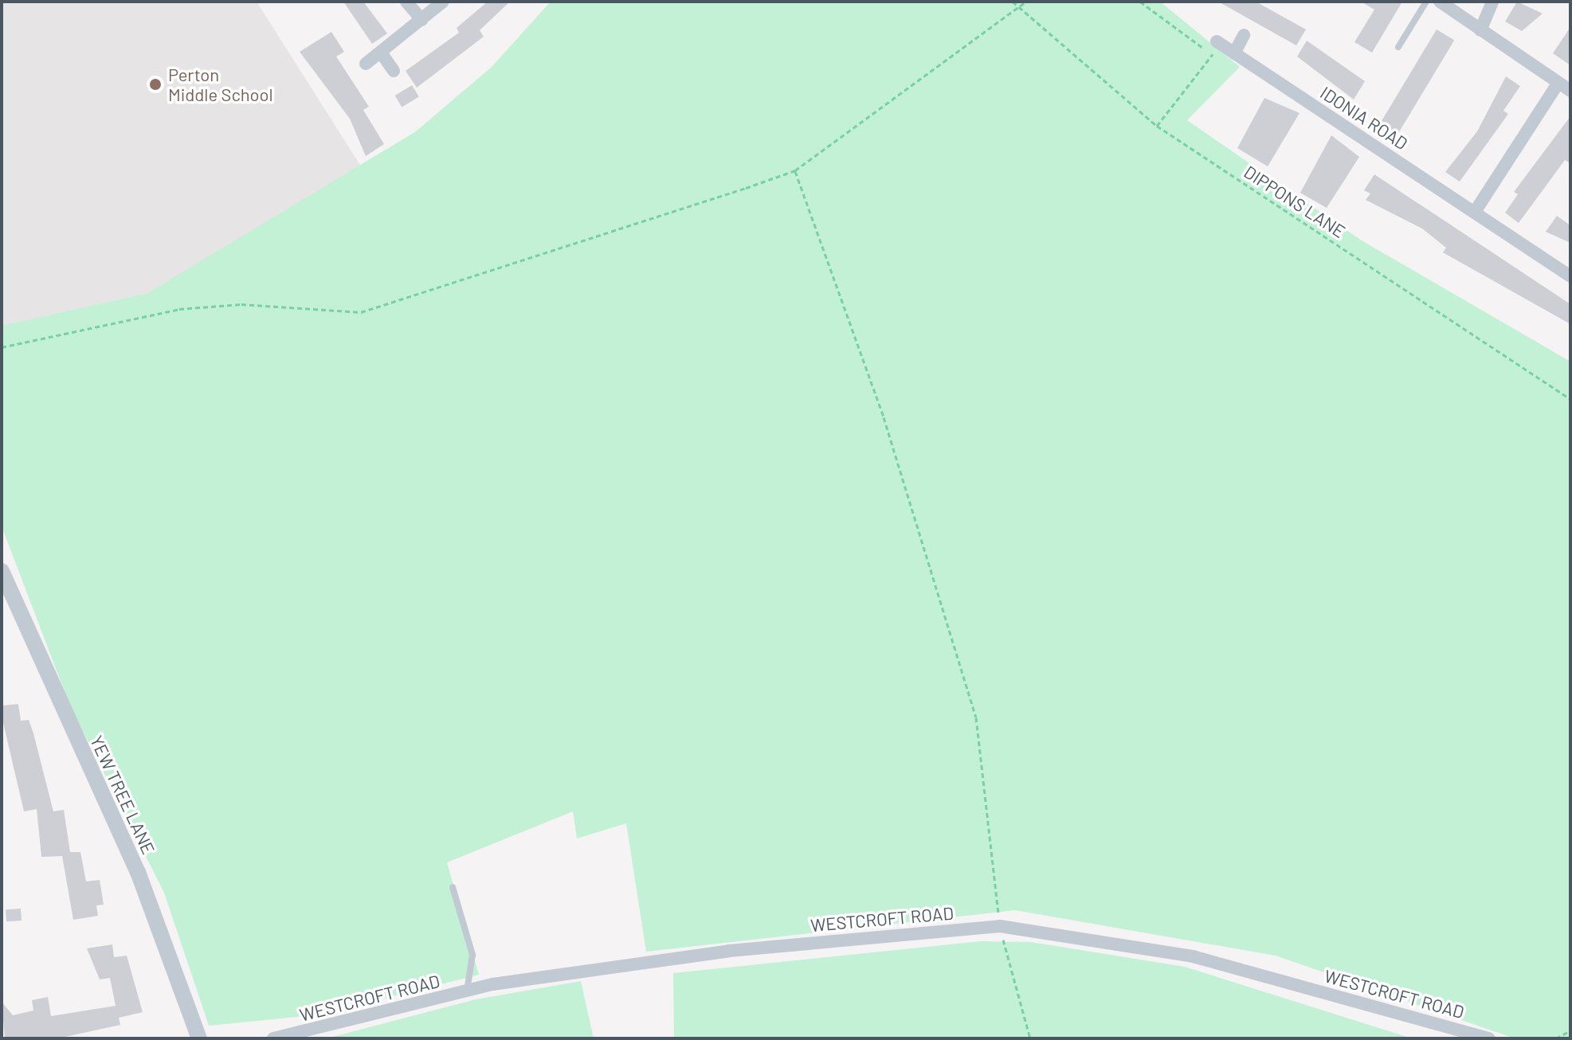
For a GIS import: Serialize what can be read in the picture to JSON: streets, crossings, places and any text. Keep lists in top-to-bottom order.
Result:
{
  "streets": {
    "street": ["IDONIA ROAD", "YEW TREE LANE", "WESTCROFT ROAD"],
    "path": ["DIPPONS LANE"]
  },
  "places": ["Perton Middle School"]
}
